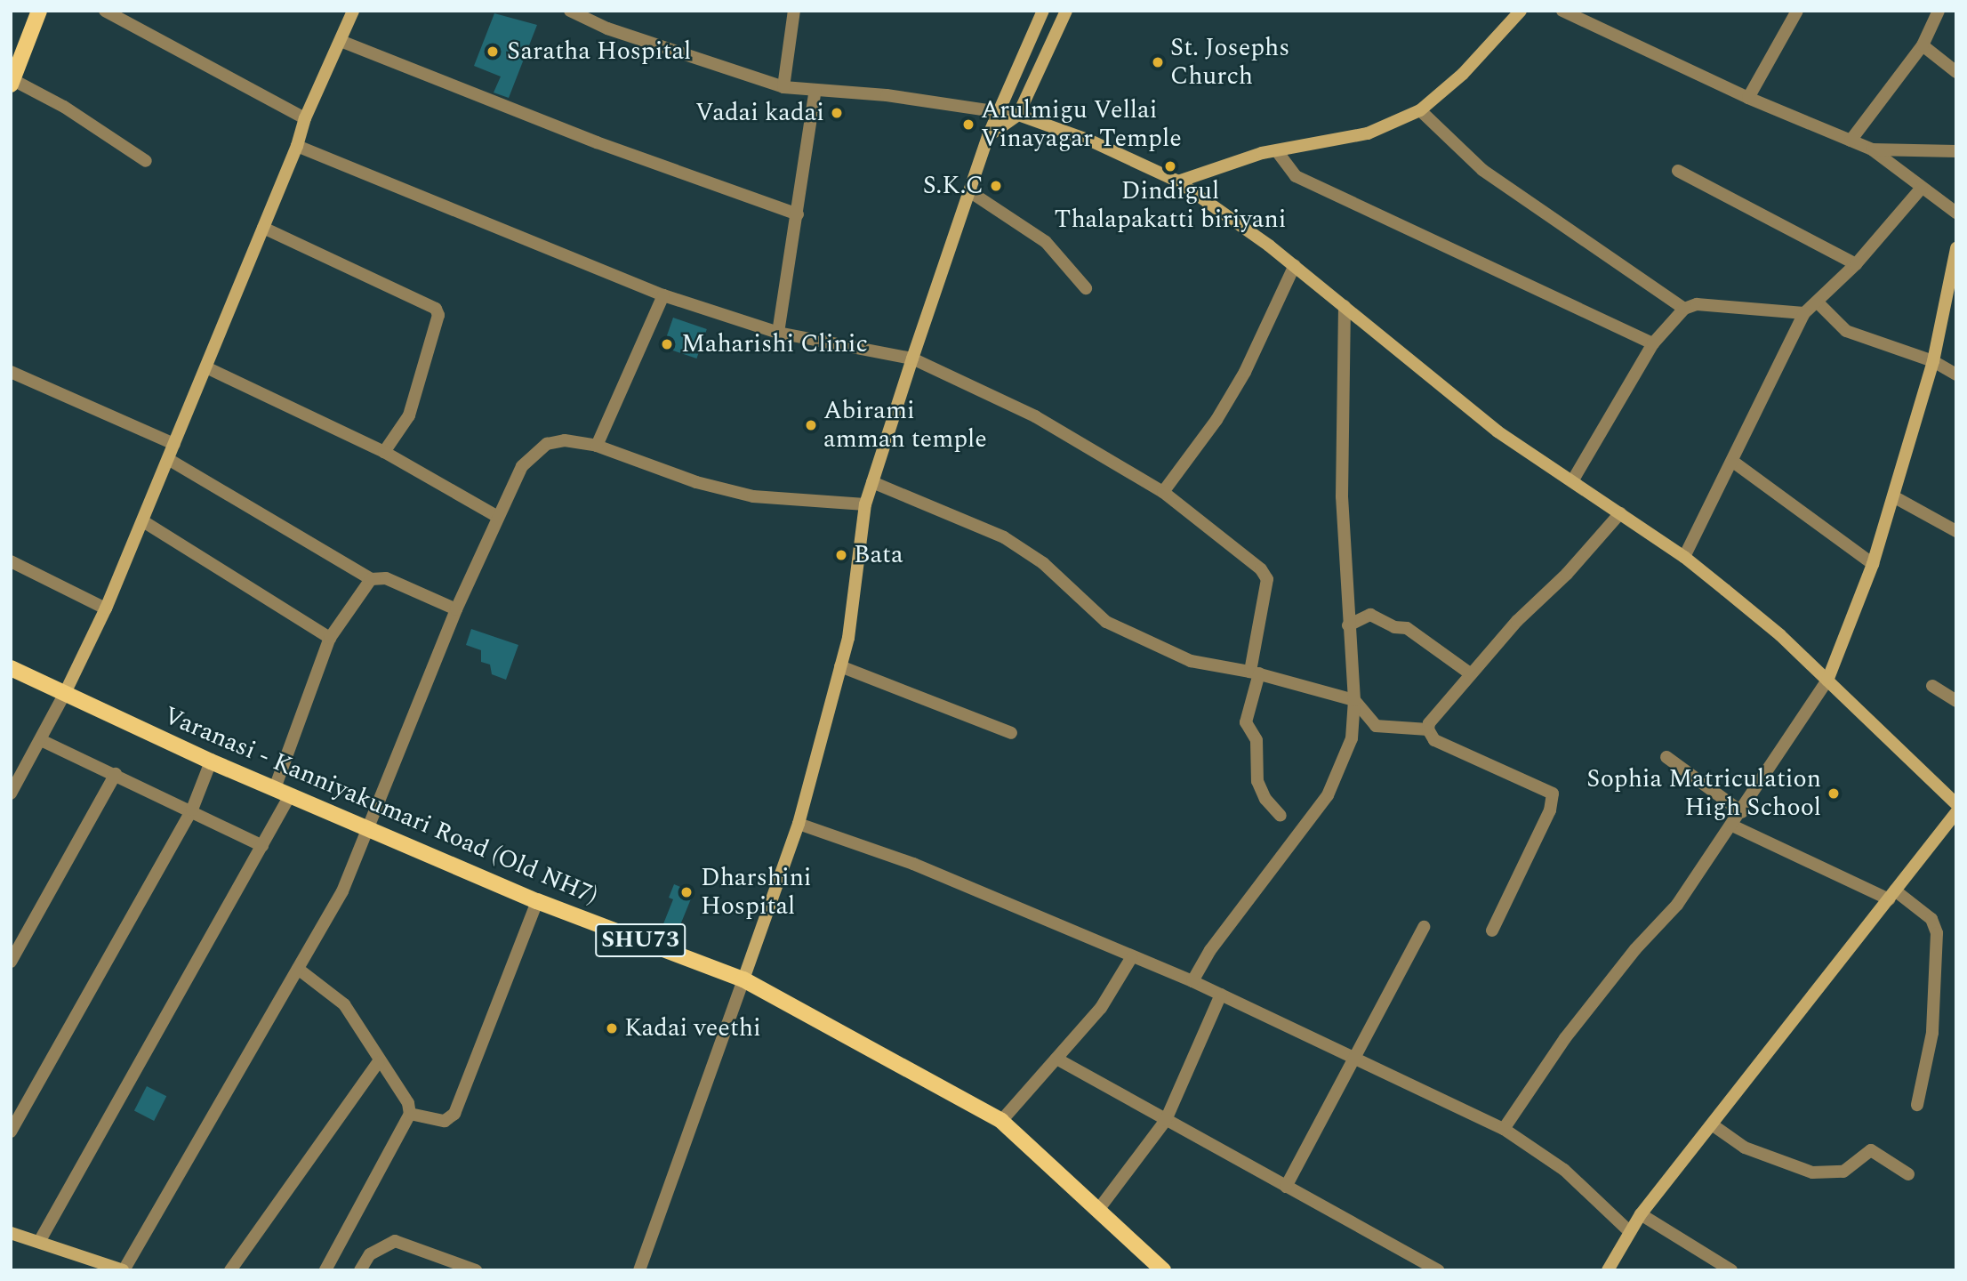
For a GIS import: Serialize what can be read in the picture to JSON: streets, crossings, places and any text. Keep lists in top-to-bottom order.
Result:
{
  "streets": {
    "main road": ["Varanasi - Kanniyakumari Road (Old NH7)", "SHU73"]
  },
  "places": [
    "Saratha Hospital",
    "St. Josephs Church",
    "Vadai kadai",
    "Arulmigu Vellai Vinayagar Temple",
    "Dindigul Thalapakatti biriyani",
    "S.K.C",
    "Maharishi Clinic",
    "Abirami amman temple",
    "Bata",
    "Sophia Matriculation High School",
    "Dharshini Hospital",
    "Kadai veethi"
  ]
}
